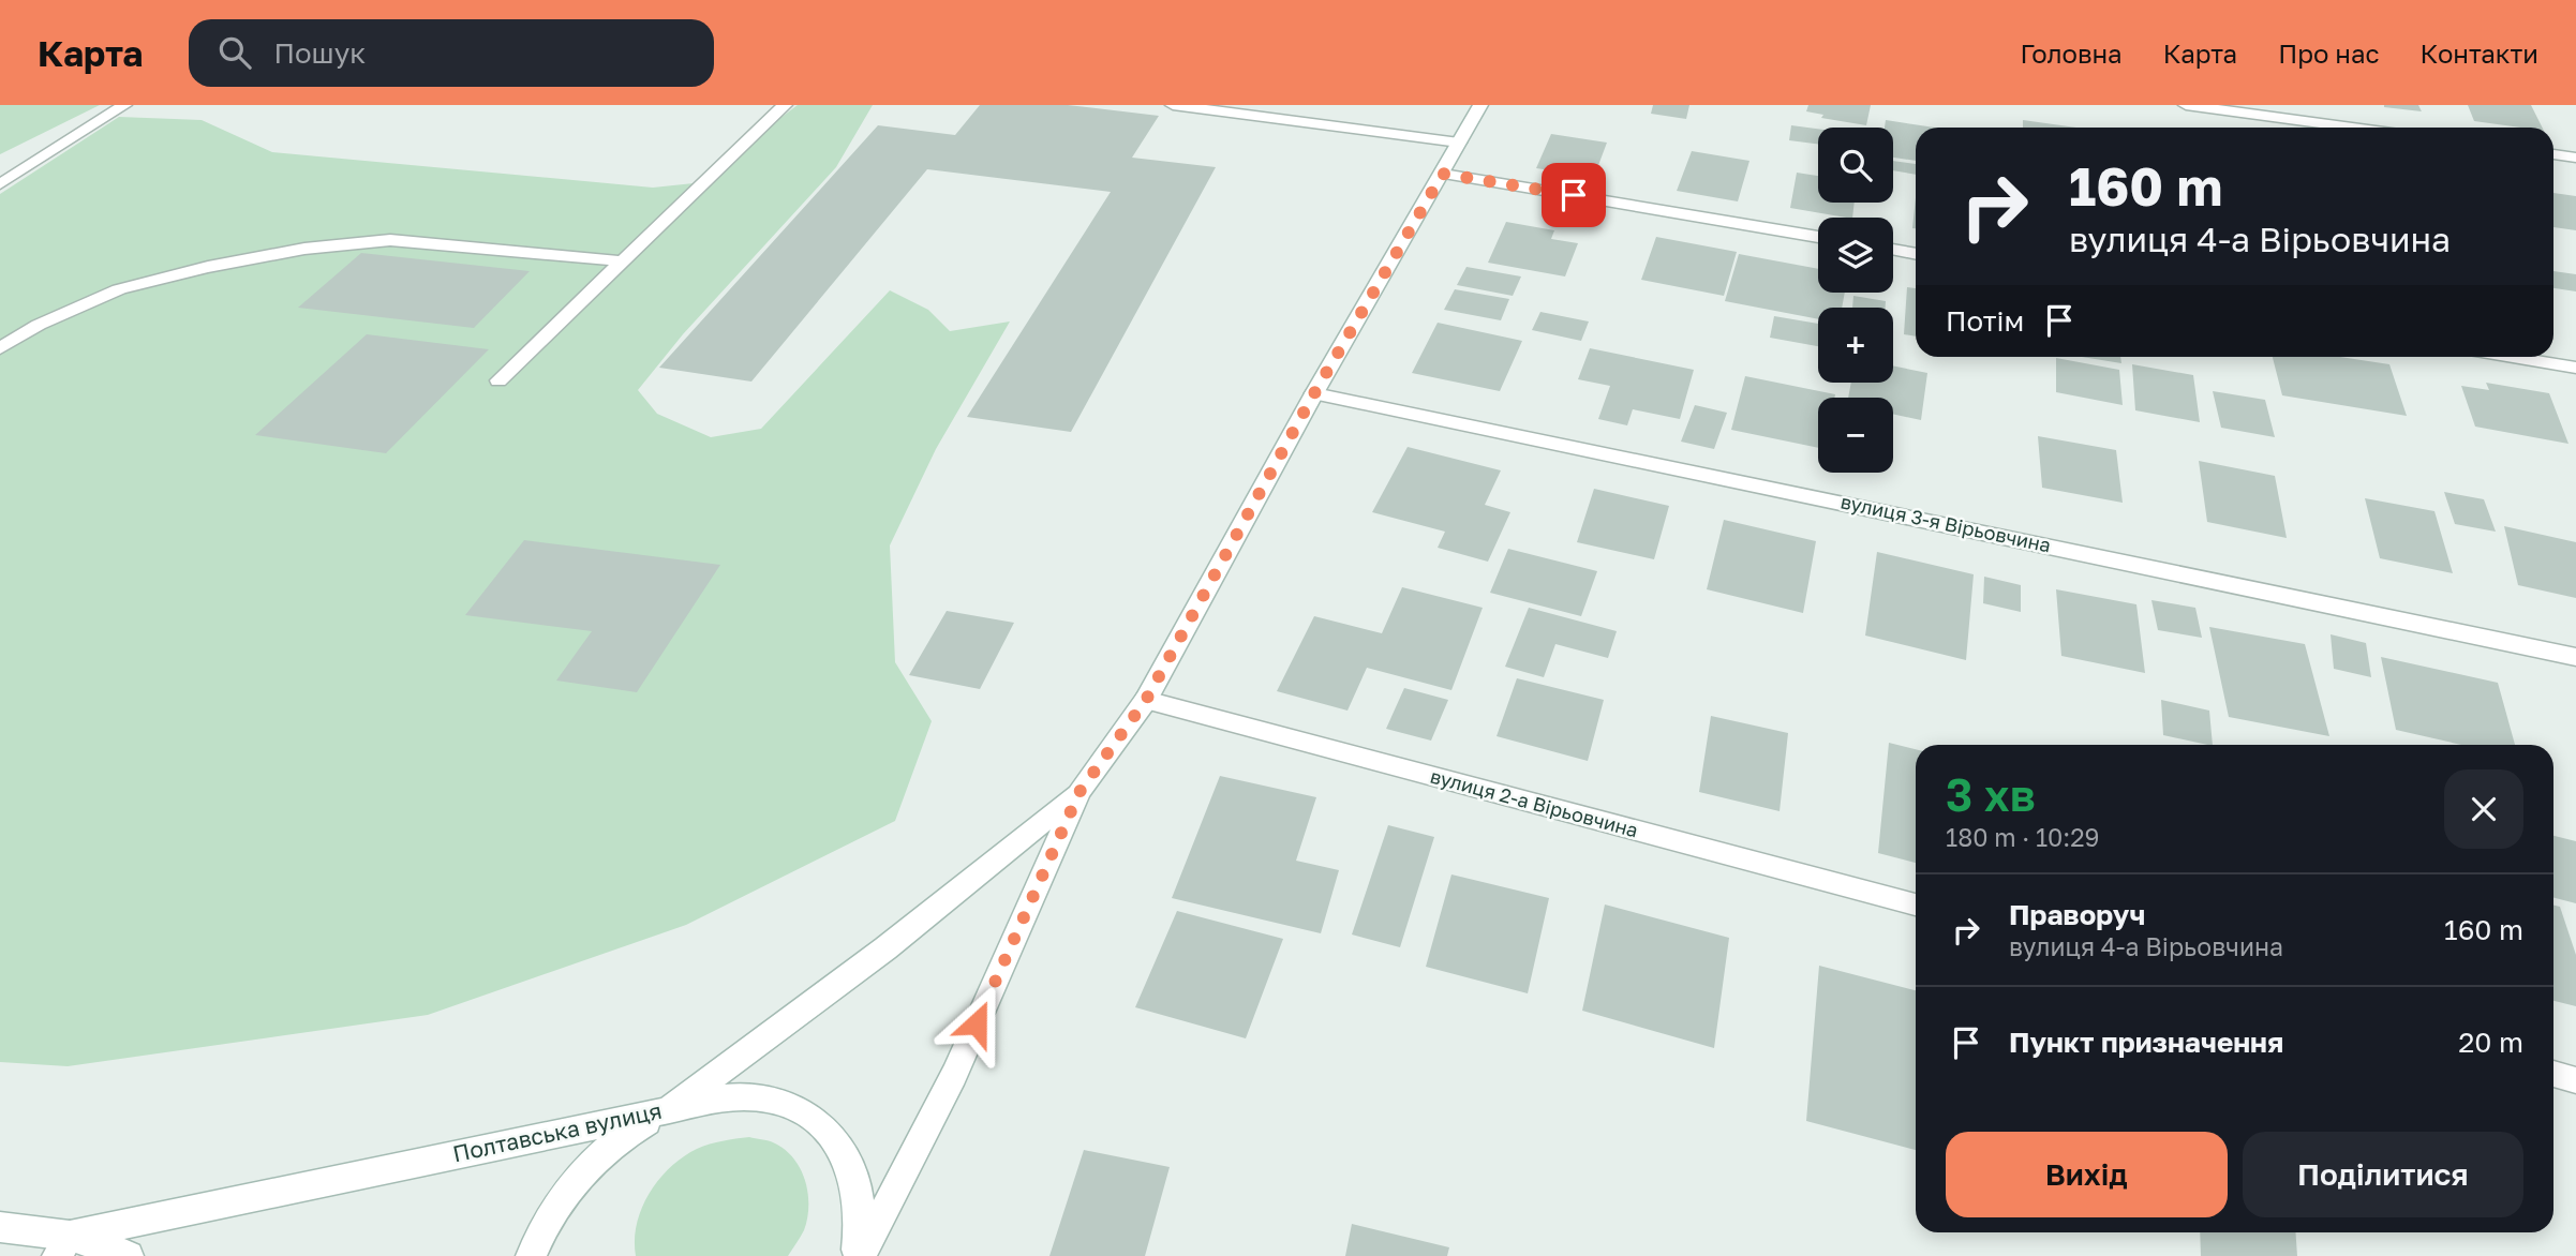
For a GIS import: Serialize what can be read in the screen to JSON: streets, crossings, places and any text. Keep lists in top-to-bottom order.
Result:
{
  "streets": {
    "street": ["вулиця 3-я Вірьовчина", "вулиця 2-а Вірьовчина", "Полтавська вулиця"]
  },
  "crossings": [
    ["вулиця 3-я Вірьовчина", "Полтавська вулиця"],
    ["вулиця 2-а Вірьовчина", "Полтавська вулиця"]
  ],
  "page": {
    "header": "Карта",
    "search": "Пошук",
    "nav": [
      "Головна",
      "Карта",
      "Про нас",
      "Контакти"
    ],
    "map_buttons": ["+", "−"],
    "turn": ["160 m", "вулиця 4-а Вірьовчинa"],
    "then": "Потім",
    "heading": ["3 хв", "180 m · 10:29"],
    "list": [
      {
        "name": "Праворуч",
        "note": "вулиця 4-а Вірьовчинa",
        "value": "160 m"
      },
      {
        "name": "Пункт призначення",
        "value": "20 m"
      }
    ],
    "buttons": ["Вихід", "Поділитися"]
  }
}
